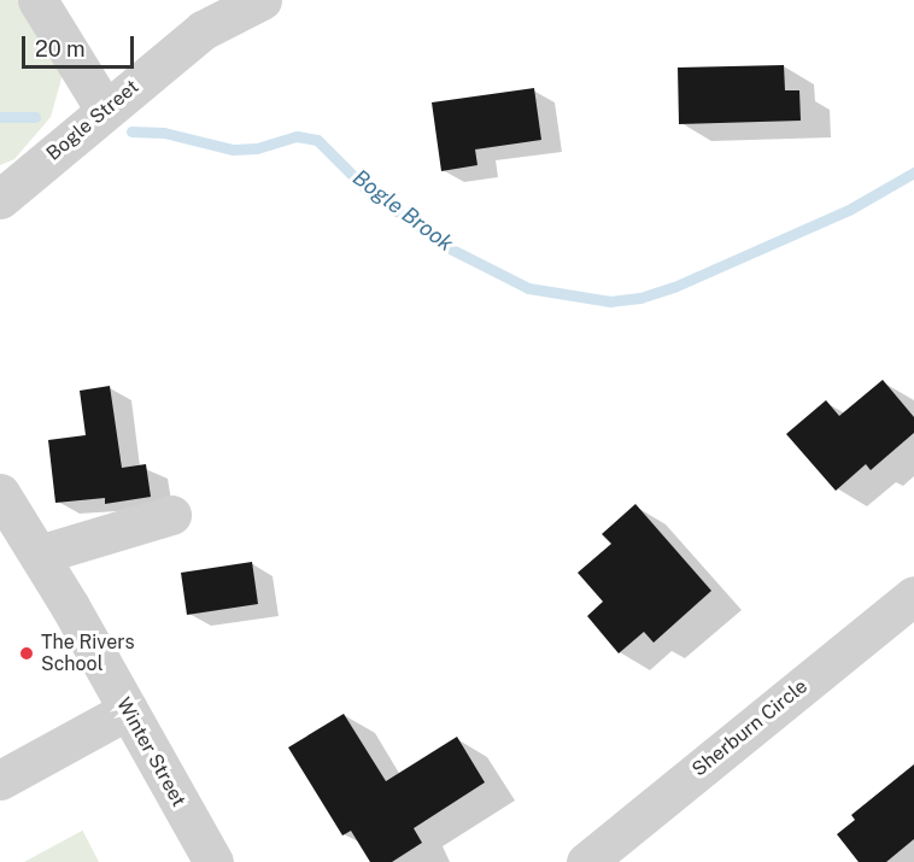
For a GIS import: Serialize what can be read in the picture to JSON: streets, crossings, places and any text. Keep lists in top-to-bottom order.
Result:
{
  "streets": {
    "street": ["Bogle Street", "Sherburn Circle", "Winter Street"]
  },
  "water": ["Bogle Brook"],
  "places": ["The Rivers School"],
  "scale_bar": "20 m"
}
